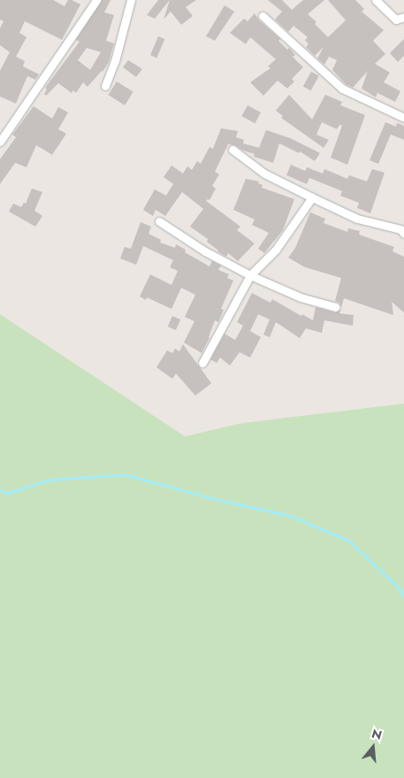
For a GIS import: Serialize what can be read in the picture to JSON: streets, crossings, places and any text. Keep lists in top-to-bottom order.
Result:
{
  "north": "top"
}
